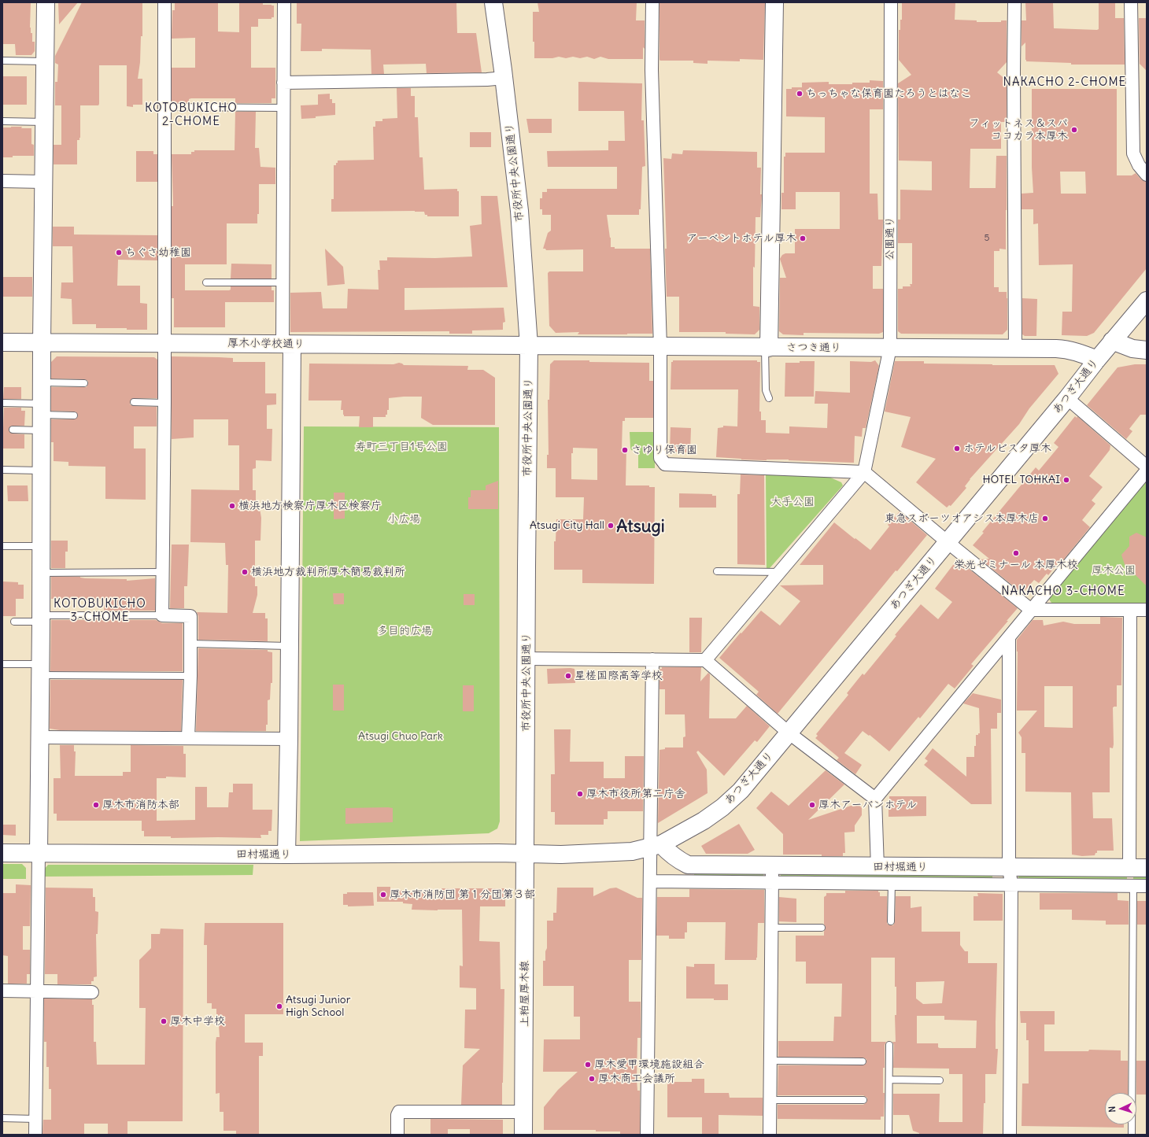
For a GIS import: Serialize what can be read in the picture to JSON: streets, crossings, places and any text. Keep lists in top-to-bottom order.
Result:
{
  "streets": {
    "street": [
      "市役所中央公園通り",
      "公園通り",
      "厚木小学校通り",
      "さつき通り",
      "あつぎ大通り",
      "田村堀通り",
      "上粕屋厚木線"
    ]
  },
  "crossings": [
    ["市役所中央公園通り", "厚木小学校通り"],
    ["市役所中央公園通り", "さつき通り"],
    ["市役所中央公園通り", "あつぎ大通り"],
    ["市役所中央公園通り", "田村堀通り"],
    ["市役所中央公園通り", "上粕屋厚木線"],
    ["公園通り", "さつき通り"],
    ["厚木小学校通り", "さつき通り"],
    ["さつき通り", "あつぎ大通り"],
    ["あつぎ大通り", "田村堀通り"],
    ["あつぎ大通り", "上粕屋厚木線"],
    ["田村堀通り", "上粕屋厚木線"]
  ],
  "districts": [
    "NAKACHO 2-CHOME",
    "KOTOBUKICHO 2-CHOME",
    "Atsugi",
    "NAKACHO 3-CHOME",
    "KOTOBUKICHO 3-CHOME"
  ],
  "parks": [
    "寿町三丁目1号公園",
    "大手公園",
    "小広場",
    "厚木公園",
    "多目的広場",
    "Atsugi Chuo Park"
  ],
  "places": [
    "ちっちゃな保育園たろうとはなこ",
    "フィットネス＆スパ ココカラ本厚木",
    "アーベントホテル厚木",
    "ちぐさ幼稚園",
    "ホテルビスタ厚木",
    "さゆり保育園",
    "HOTEL TOHKAI",
    "横浜地方検察庁厚木区検察庁",
    "東急スポーツオアシス本厚木店",
    "Atsugi City Hall",
    "栄光ゼミナール 本厚木校",
    "横浜地方裁判所厚木簡易裁判所",
    "星槎国際高等学校",
    "厚木市役所第二庁舎",
    "厚木市消防本部",
    "厚木アーバンホテル",
    "厚木市消防団 第１分団第３部",
    "Atsugi Junior High School",
    "厚木中学校",
    "厚木愛甲環境施設組合",
    "厚木商工会議所"
  ],
  "house_numbers": ["5"],
  "north": "left"
}
